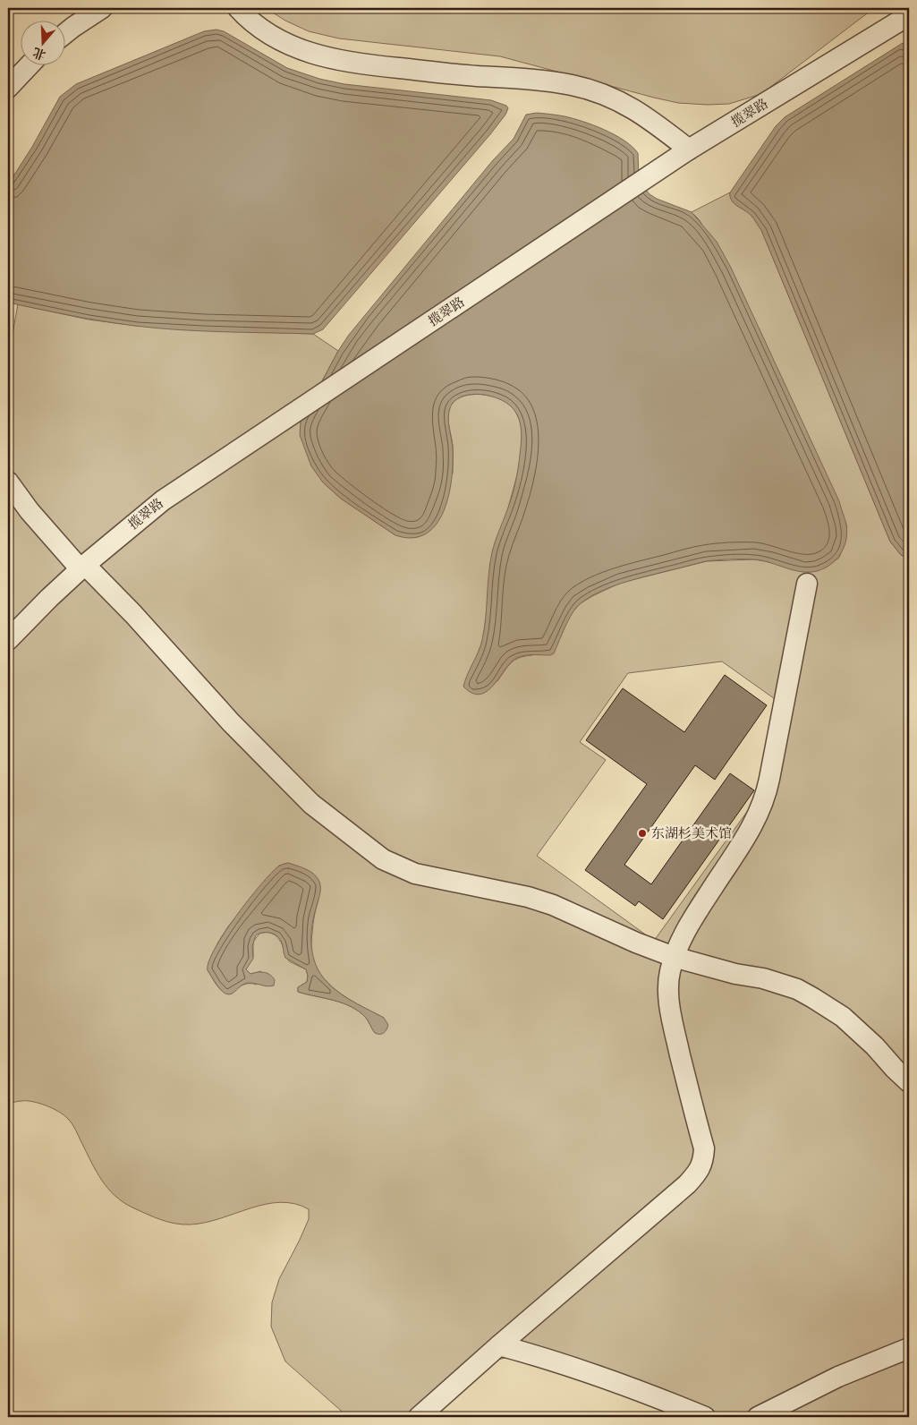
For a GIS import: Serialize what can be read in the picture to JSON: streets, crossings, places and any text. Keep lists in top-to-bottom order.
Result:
{
  "streets": {
    "street": ["揽翠路"]
  },
  "places": ["东湖杉美术馆"],
  "north": "bottom"
}
